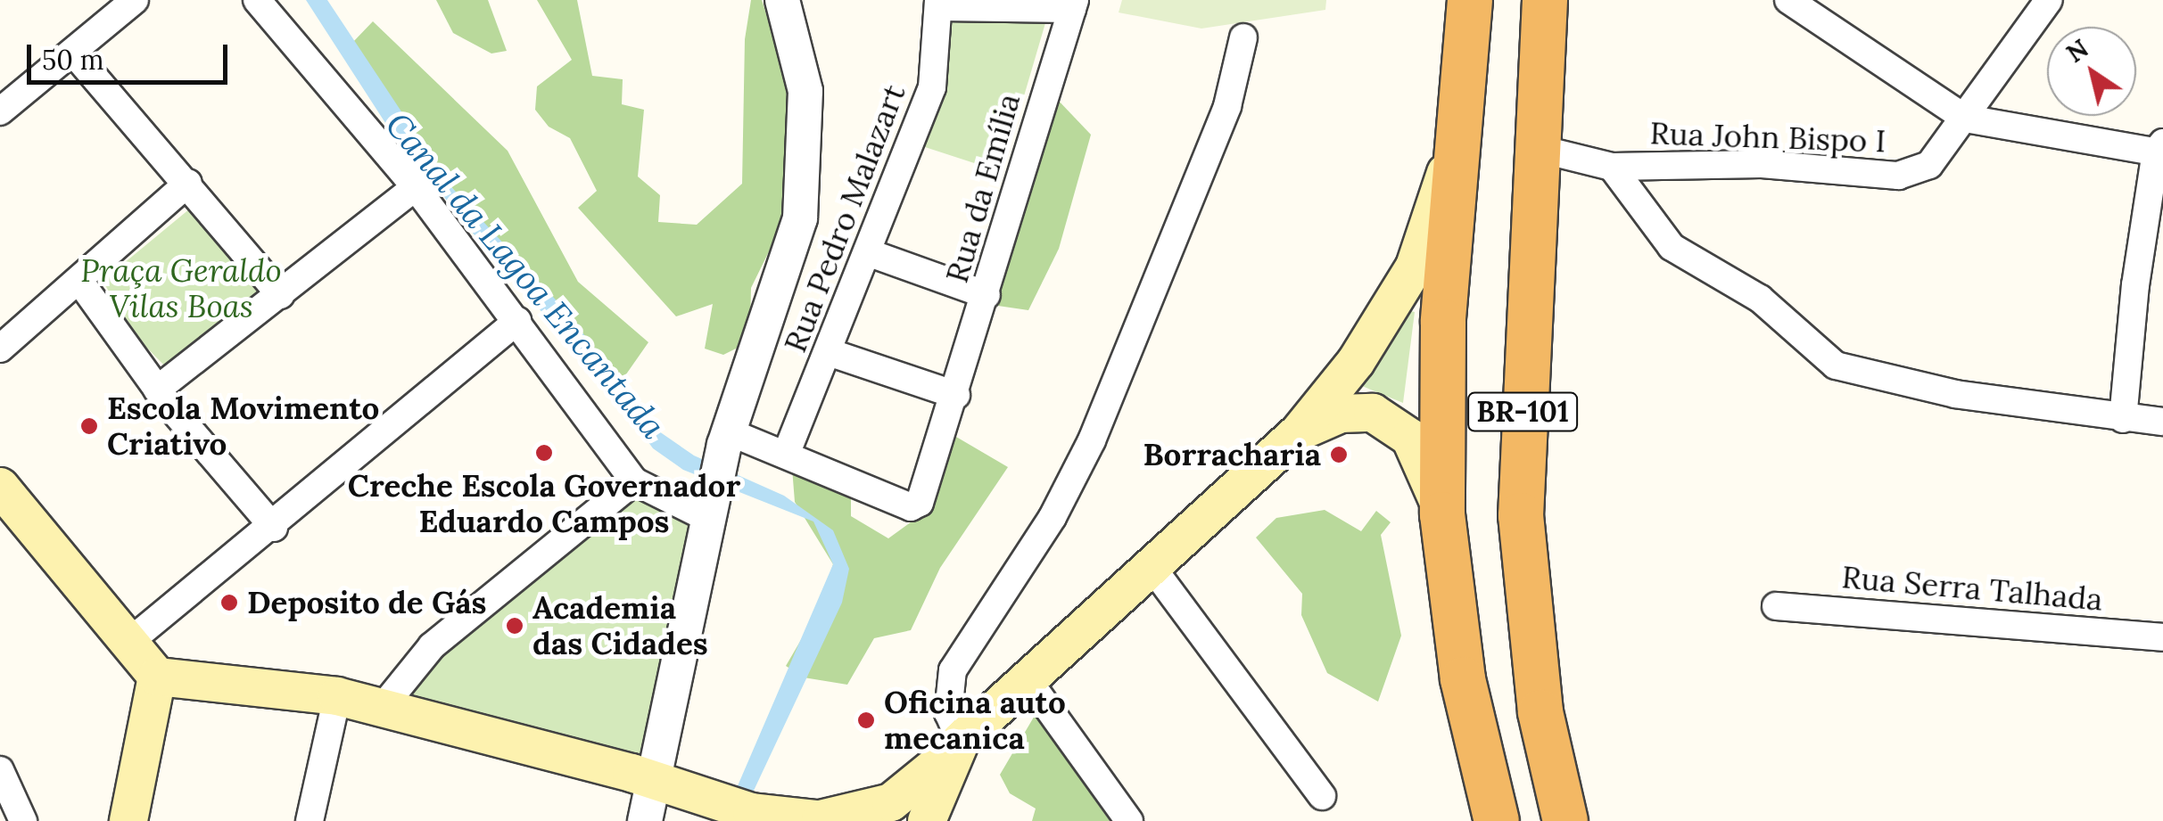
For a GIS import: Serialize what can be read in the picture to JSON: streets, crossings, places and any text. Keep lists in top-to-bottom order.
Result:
{
  "streets": {
    "highway": ["BR-101"],
    "street": [
      "Rua John Bispo I",
      "Rua da Emília",
      "Rua Pedro Malazart",
      "Rua Serra Talhada"
    ]
  },
  "crossings": [
    ["Rua John Bispo I", "BR-101"],
    ["Rua da Emília", "Rua Pedro Malazart"]
  ],
  "water": ["Canal da Lagoa Encantada"],
  "parks": ["Praça Geraldo Vilas Boas"],
  "places": [
    "Escola Movimento Criativo",
    "Creche Escola Governador Eduardo Campos",
    "Borracharia",
    "Deposito de Gás",
    "Academia das Cidades",
    "Oficina auto mecanica"
  ],
  "scale_bar": "50 m",
  "north": "top left"
}
